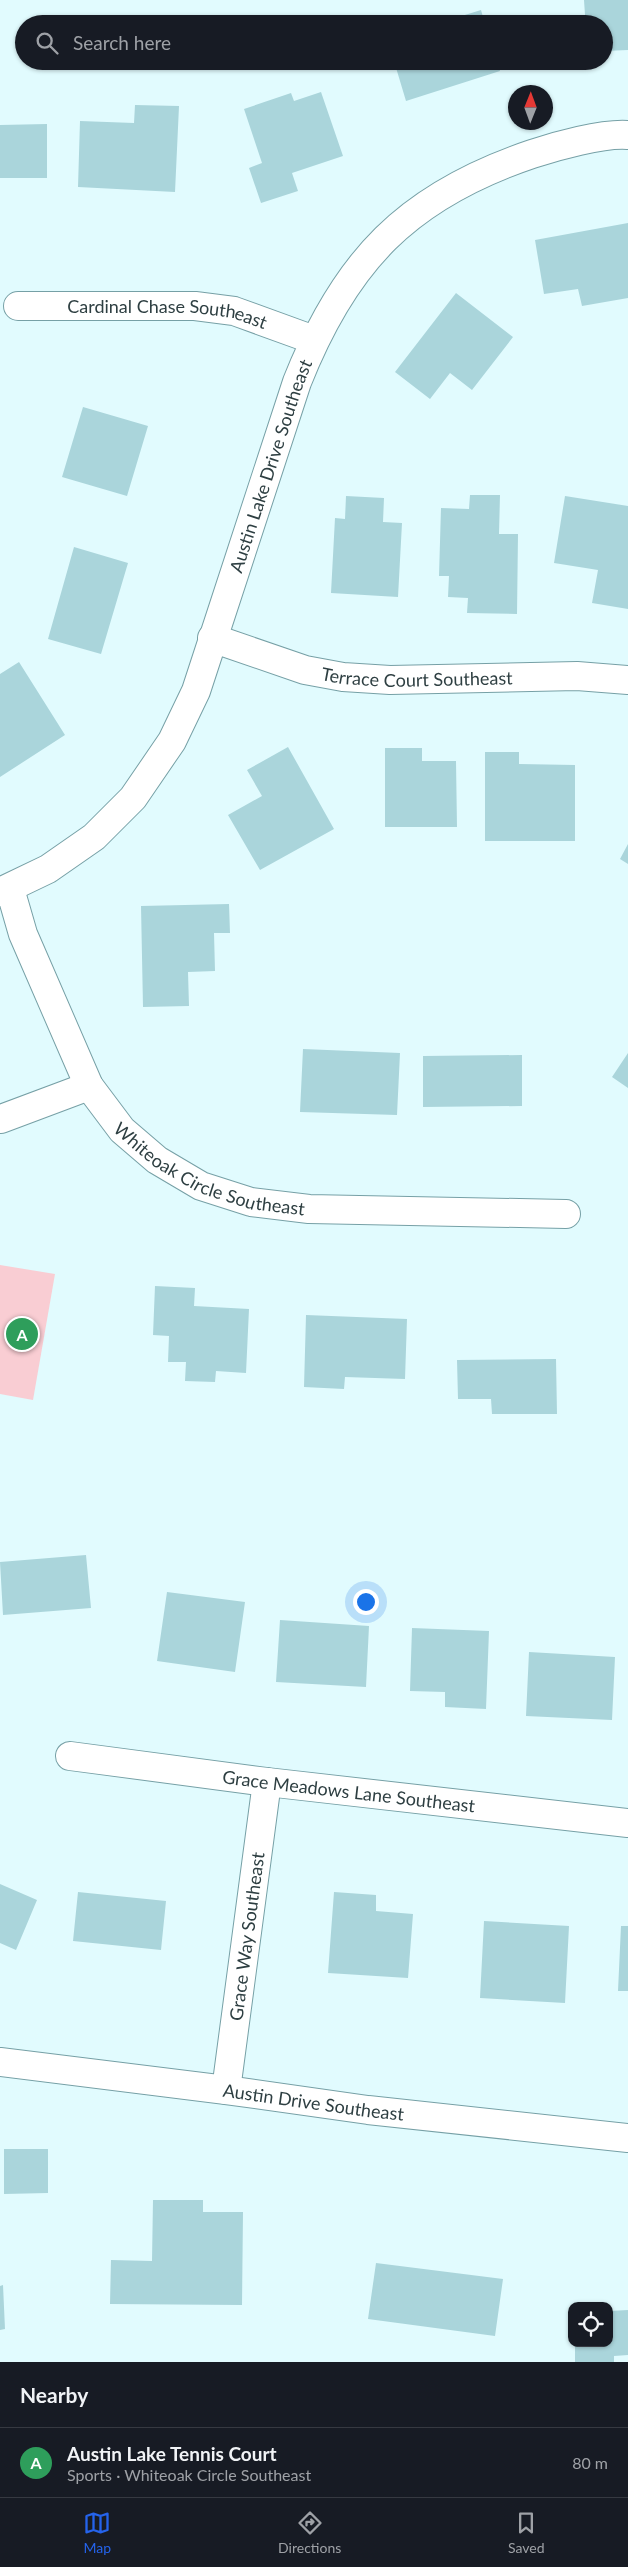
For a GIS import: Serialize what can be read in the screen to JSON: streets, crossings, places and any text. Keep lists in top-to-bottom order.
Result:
{
  "streets": {
    "street": [
      "Cardinal Chase Southeast",
      "Austin Lake Drive Southeast",
      "Terrace Court Southeast",
      "Whiteoak Circle Southeast",
      "Grace Meadows Lane Southeast",
      "Grace Way Southeast",
      "Austin Drive Southeast"
    ]
  },
  "crossings": [
    ["Cardinal Chase Southeast", "Austin Lake Drive Southeast"],
    ["Austin Lake Drive Southeast", "Terrace Court Southeast"],
    ["Austin Lake Drive Southeast", "Whiteoak Circle Southeast"],
    ["Grace Meadows Lane Southeast", "Grace Way Southeast"],
    ["Grace Way Southeast", "Austin Drive Southeast"]
  ],
  "north": "top",
  "page": {
    "search": "Search here",
    "pins": "A",
    "heading": "Nearby",
    "list": [
      {
        "mark": "A",
        "name": "Austin Lake Tennis Court",
        "note": "Sports · Whiteoak Circle Southeast",
        "value": "80 m"
      }
    ],
    "nav": ["Map", "Directions", "Saved"]
  }
}
